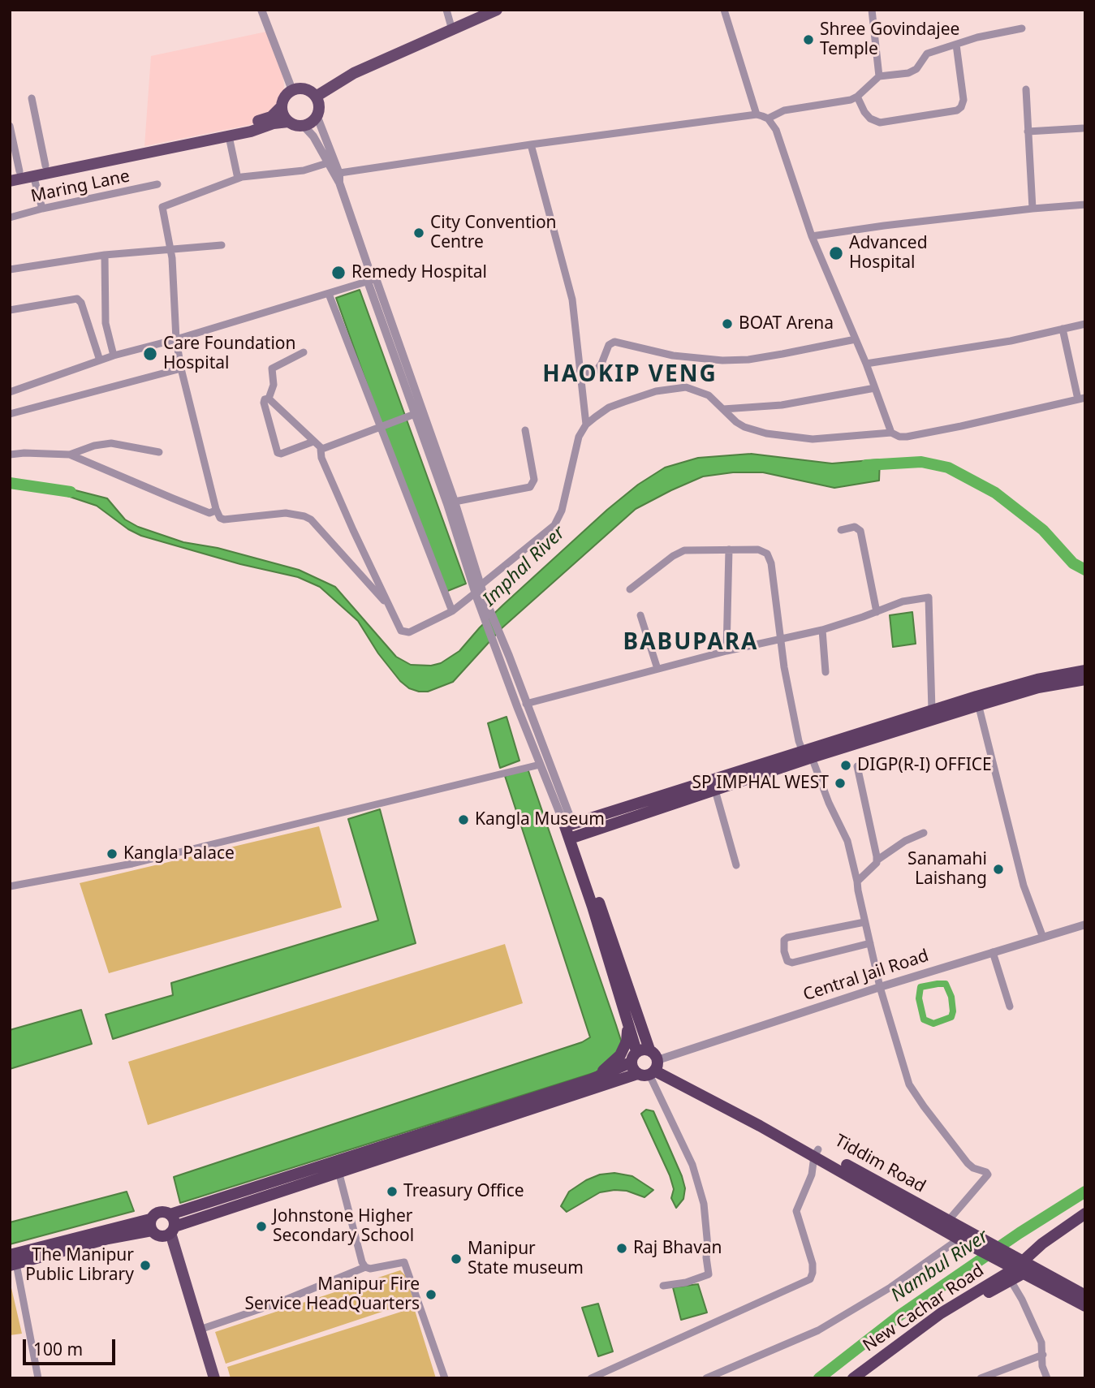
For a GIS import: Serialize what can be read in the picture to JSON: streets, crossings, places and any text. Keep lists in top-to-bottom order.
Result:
{
  "streets": {
    "highway": ["Tiddim Road", "New Cachar Road"],
    "street": ["Maring Lane", "Central Jail Road"]
  },
  "districts": ["HAOKIP VENG", "BABUPARA"],
  "water": ["Imphal River", "Nambul River"],
  "places": [
    "Shree Govindajee Temple",
    "City Convention Centre",
    "Advanced Hospital",
    "Remedy Hospital",
    "BOAT Arena",
    "Care Foundation Hospital",
    "DIGP(R-I) OFFICE",
    "SP IMPHAL WEST",
    "Kangla Museum",
    "Kangla Palace",
    "Sanamahi Laishang",
    "Treasury Office",
    "Johnstone Higher Secondary School",
    "Raj Bhavan",
    "Manipur State museum",
    "The Manipur Public Library",
    "Manipur Fire Service HeadQuarters"
  ],
  "scale_bar": "100 m"
}
